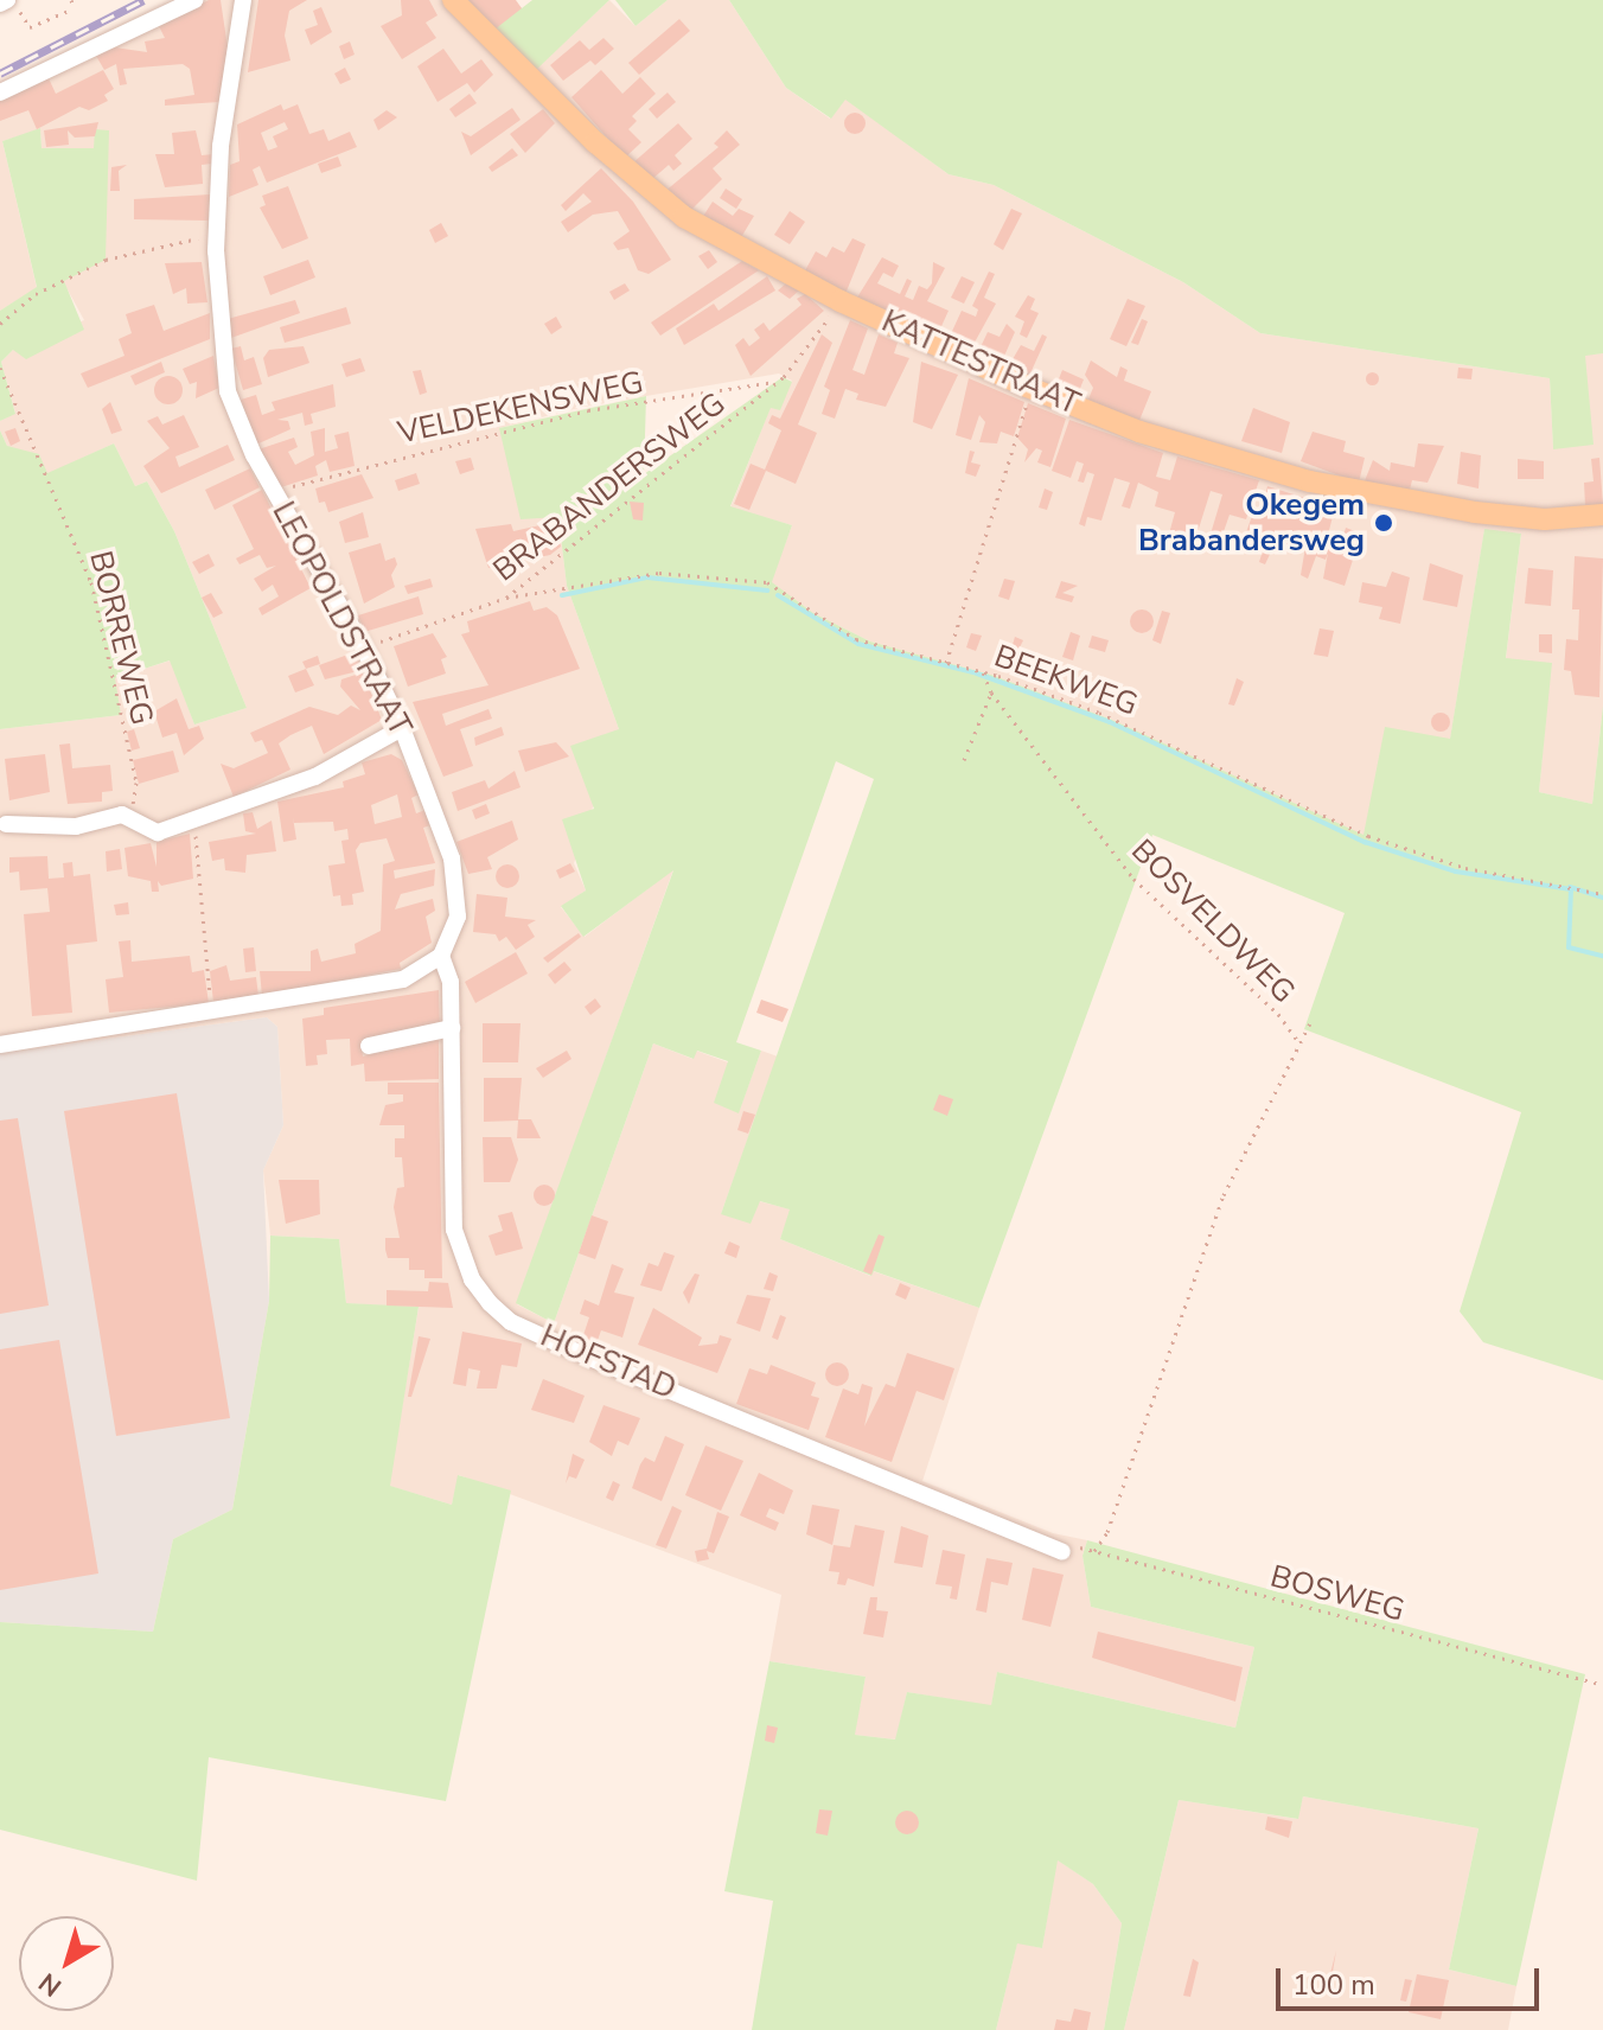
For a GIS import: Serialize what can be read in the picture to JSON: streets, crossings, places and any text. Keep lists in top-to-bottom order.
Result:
{
  "streets": {
    "main road": ["KATTESTRAAT"],
    "street": ["LEOPOLDSTRAAT", "HOFSTAD"],
    "path": [
      "VELDEKENSWEG",
      "BRABANDERSWEG",
      "BORREWEG",
      "BEEKWEG",
      "BOSVELDWEG",
      "BOSWEG"
    ]
  },
  "crossings": [
    ["KATTESTRAAT", "BRABANDERSWEG"],
    ["VELDEKENSWEG", "BRABANDERSWEG"],
    ["VELDEKENSWEG", "LEOPOLDSTRAAT"],
    ["BRABANDERSWEG", "LEOPOLDSTRAAT"],
    ["BRABANDERSWEG", "BEEKWEG"],
    ["LEOPOLDSTRAAT", "HOFSTAD"],
    ["BEEKWEG", "BOSVELDWEG"],
    ["HOFSTAD", "BOSWEG"]
  ],
  "places": ["Okegem Brabandersweg"],
  "scale_bar": "100 m",
  "north": "bottom left"
}
